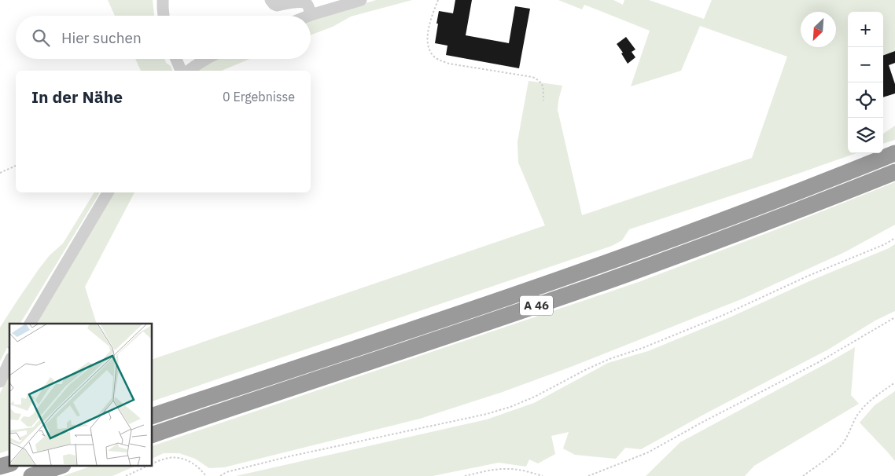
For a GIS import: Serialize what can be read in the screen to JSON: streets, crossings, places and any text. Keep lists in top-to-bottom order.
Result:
{
  "streets": {
    "highway": ["A 46"]
  },
  "north": "bottom left",
  "page": {
    "map_buttons": ["+", "−"],
    "search": "Hier suchen",
    "heading": ["In der Nähe", "0 Ergebnisse"]
  }
}
